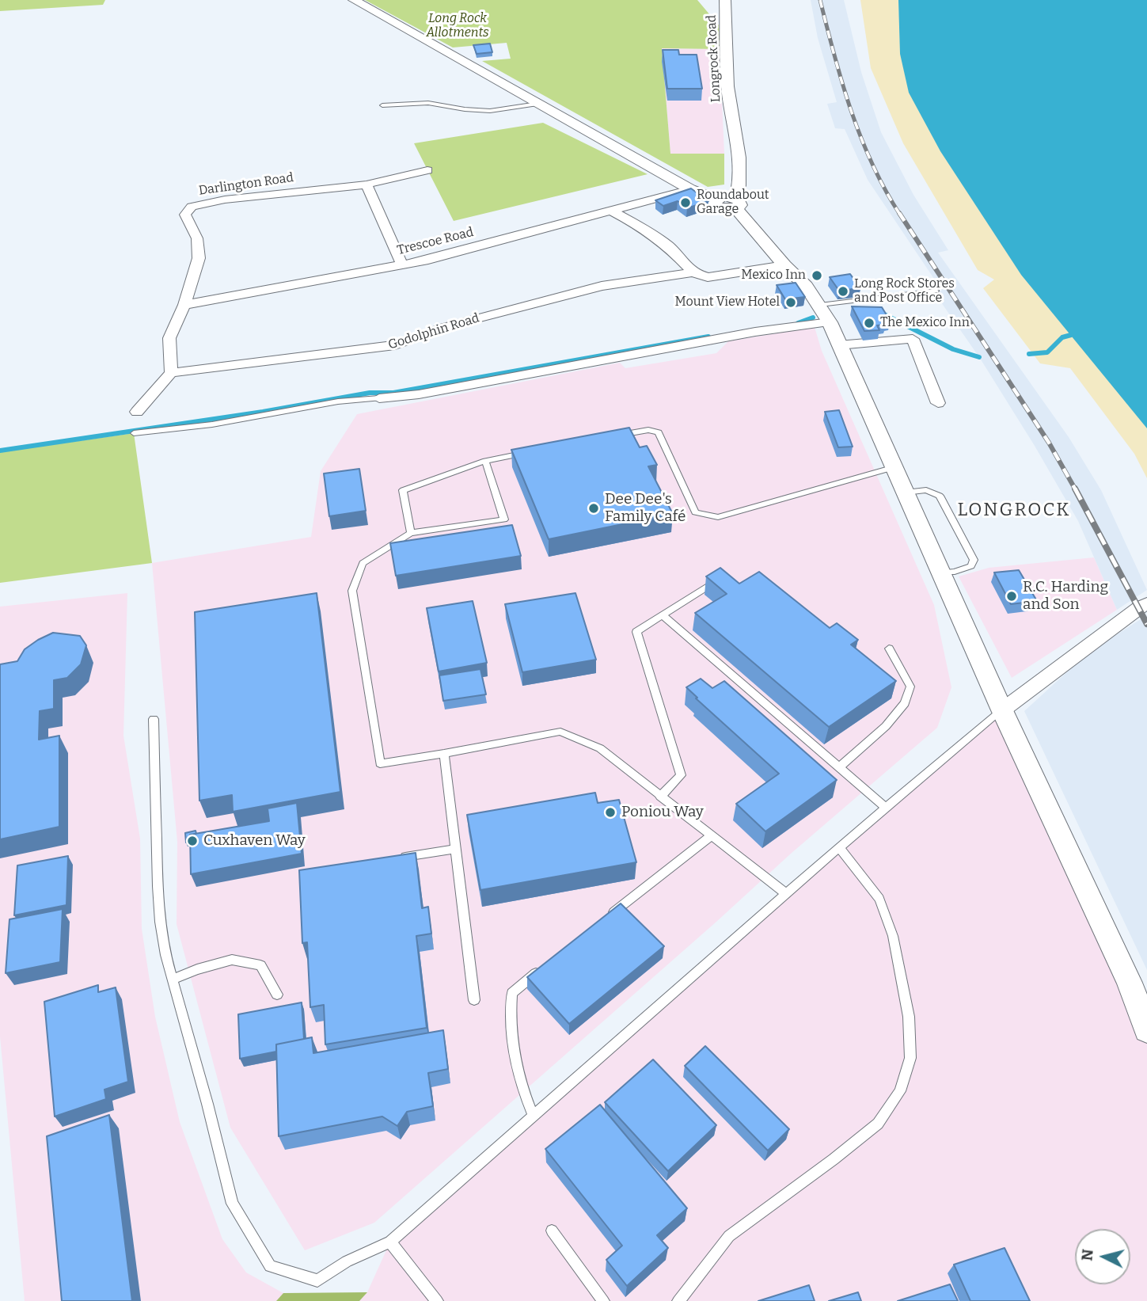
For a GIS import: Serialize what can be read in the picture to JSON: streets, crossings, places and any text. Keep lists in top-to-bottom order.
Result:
{
  "streets": {
    "street": [
      "Longrock Road",
      "Darlington Road",
      "Trescoe Road",
      "Godolphin Road"
    ]
  },
  "crossings": [
    ["Darlington Road", "Trescoe Road"],
    ["Darlington Road", "Godolphin Road"]
  ],
  "districts": ["LONGROCK"],
  "parks": ["Long Rock Allotments"],
  "places": [
    "Roundabout Garage",
    "Mexico Inn",
    "Long Rock Stores and Post Office",
    "Mount View Hotel",
    "The Mexico Inn",
    "Dee Dee's Family Café",
    "R.C. Harding and Son",
    "Poniou Way",
    "Cuxhaven Way"
  ],
  "north": "left"
}
